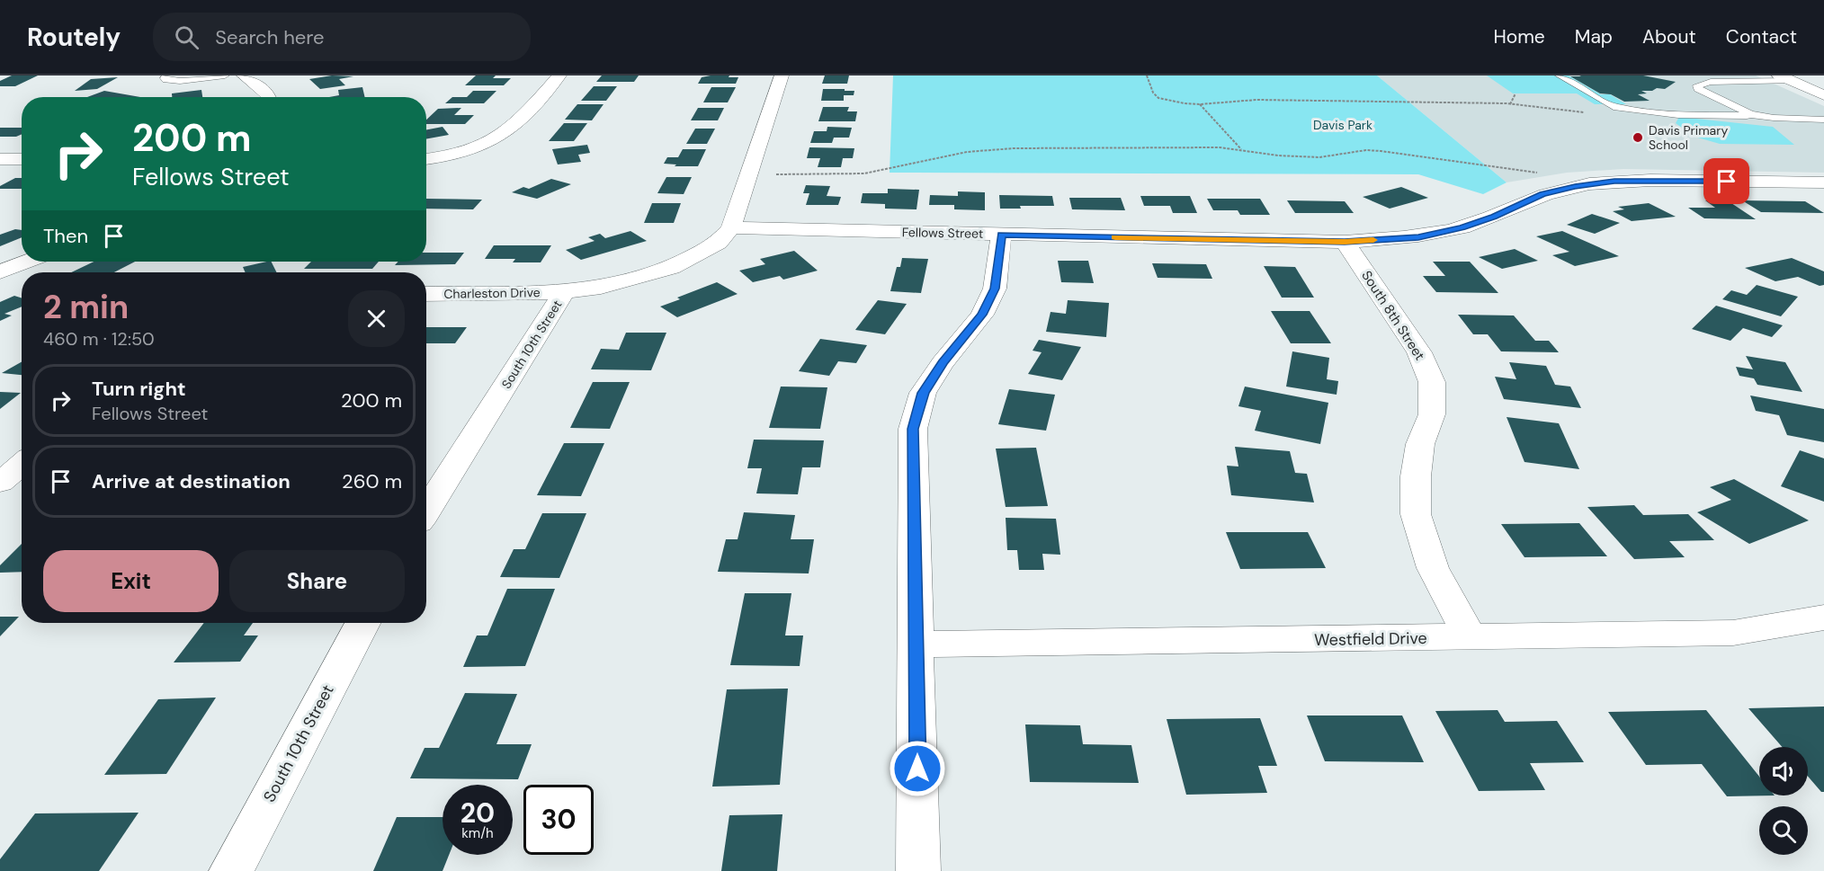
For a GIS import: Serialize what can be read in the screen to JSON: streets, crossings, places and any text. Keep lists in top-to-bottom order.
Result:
{
  "streets": {
    "street": [
      "Fellows Street",
      "Charleston Drive",
      "South 8th Street",
      "South 10th Street",
      "Westfield Drive"
    ]
  },
  "crossings": [
    ["Fellows Street", "South 8th Street"],
    ["Fellows Street", "South 10th Street"],
    ["Charleston Drive", "South 10th Street"],
    ["South 8th Street", "Westfield Drive"]
  ],
  "parks": ["Davis Park"],
  "places": ["Davis Primary School"],
  "page": {
    "header": "Routely",
    "search": "Search here",
    "nav": [
      "Home",
      "Map",
      "About",
      "Contact"
    ],
    "turn": ["200 m", "Fellows Street"],
    "then": "Then",
    "heading": ["2 min", "460 m · 12:50"],
    "list": [
      {
        "name": "Turn right",
        "note": "Fellows Street",
        "value": "200 m"
      },
      {
        "name": "Arrive at destination",
        "value": "260 m"
      }
    ],
    "buttons": ["Exit", "Share"],
    "speed": "20 km/h",
    "limit": "30"
  }
}
